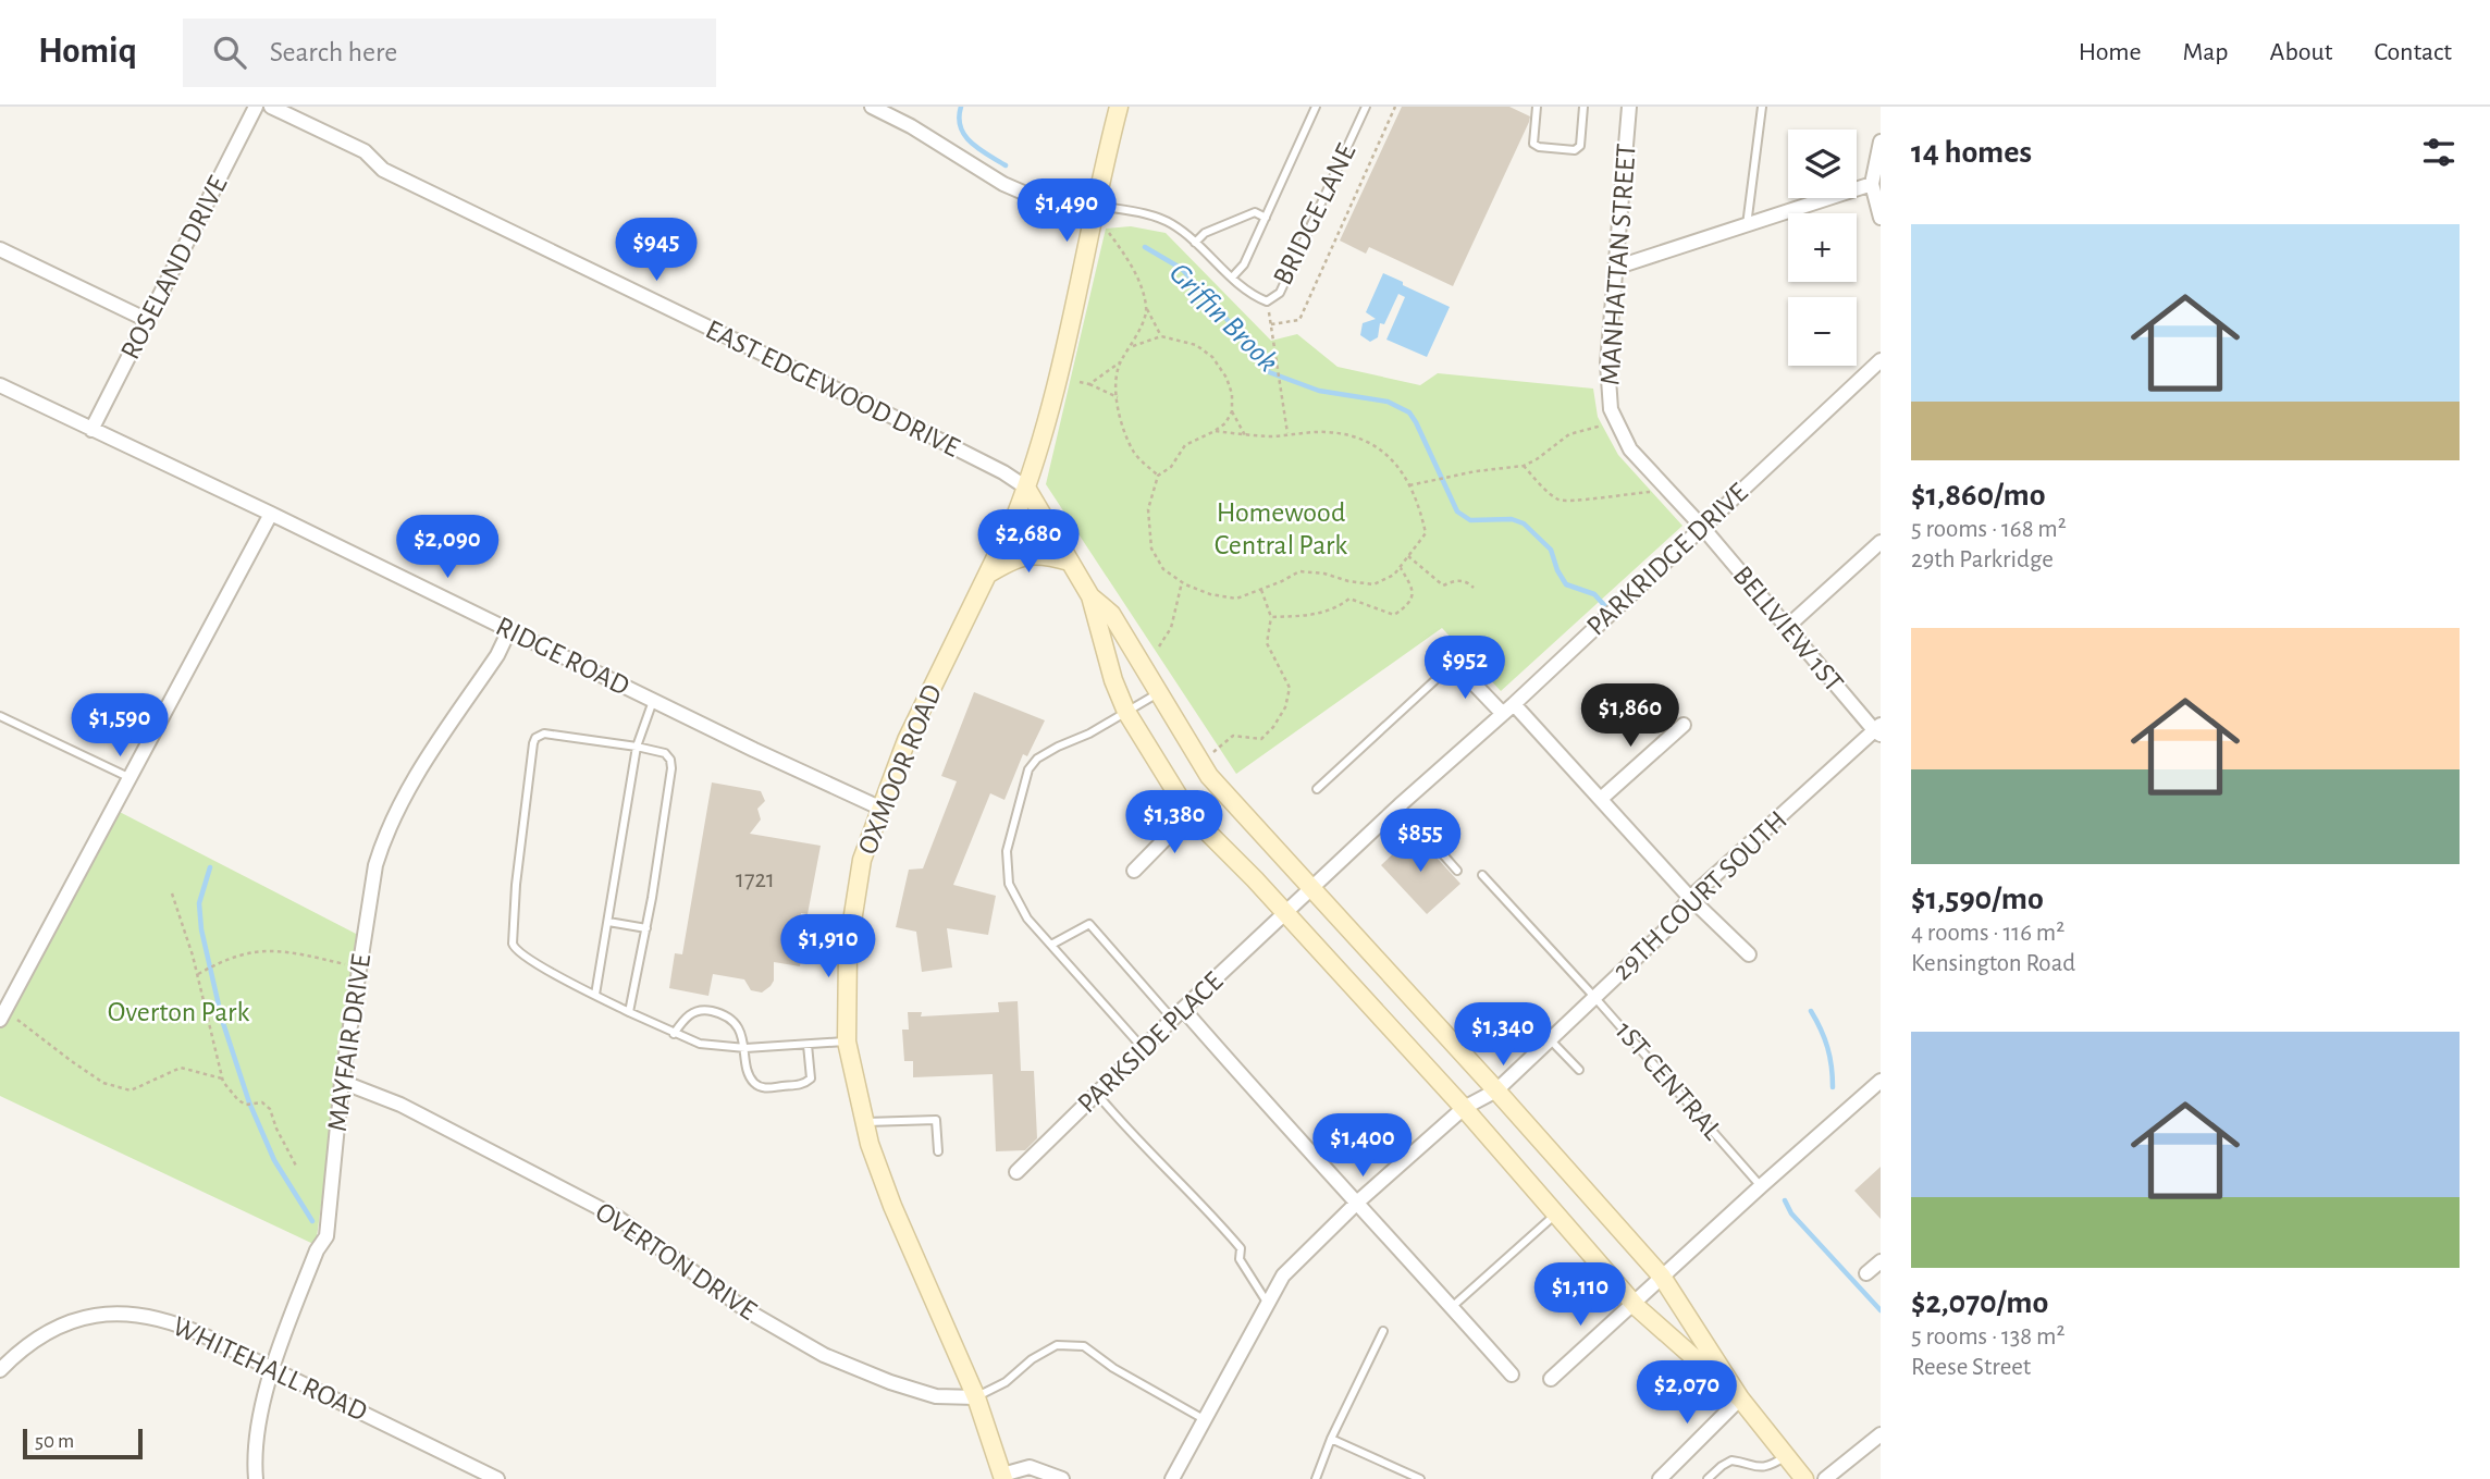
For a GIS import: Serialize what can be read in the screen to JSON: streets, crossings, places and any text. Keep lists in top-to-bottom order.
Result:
{
  "streets": {
    "main road": ["OXMOOR ROAD"],
    "street": [
      "MANHATTAN STREET",
      "ROSELAND DRIVE",
      "EAST EDGEWOOD DRIVE",
      "PARKRIDGE DRIVE",
      "BELLVIEW 1ST",
      "RIDGE ROAD",
      "29TH COURT SOUTH",
      "MAYFAIR DRIVE",
      "PARKSIDE PLACE",
      "OVERTON DRIVE",
      "WHITEHALL ROAD"
    ],
    "lane": ["BRIDGE LANE", "1ST CENTRAL"]
  },
  "crossings": [
    ["BRIDGE LANE", "OXMOOR ROAD"],
    ["MANHATTAN STREET", "PARKRIDGE DRIVE"],
    ["MANHATTAN STREET", "BELLVIEW 1ST"],
    ["ROSELAND DRIVE", "RIDGE ROAD"],
    ["EAST EDGEWOOD DRIVE", "OXMOOR ROAD"],
    ["PARKRIDGE DRIVE", "BELLVIEW 1ST"],
    ["PARKRIDGE DRIVE", "PARKSIDE PLACE"],
    ["BELLVIEW 1ST", "29TH COURT SOUTH"],
    ["RIDGE ROAD", "OXMOOR ROAD"],
    ["RIDGE ROAD", "MAYFAIR DRIVE"],
    ["OXMOOR ROAD", "OVERTON DRIVE"],
    ["29TH COURT SOUTH", "1ST CENTRAL"],
    ["MAYFAIR DRIVE", "OVERTON DRIVE"],
    ["MAYFAIR DRIVE", "WHITEHALL ROAD"]
  ],
  "water": ["Griffin Brook"],
  "parks": ["Homewood Central Park", "Overton Park"],
  "house_numbers": ["1721"],
  "scale_bar": "50 m",
  "page": {
    "header": "Homiq",
    "search": "Search here",
    "nav": [
      "Home",
      "Map",
      "About",
      "Contact"
    ],
    "heading": "14 homes",
    "map_buttons": ["+", "−"],
    "price": [
      "$1,490",
      "$945",
      "$2,680",
      "$2,090",
      "$952",
      "$1,860",
      "$1,590",
      "$1,380",
      "$855",
      "$1,910",
      "$1,340",
      "$1,400",
      "$1,110",
      "$2,070"
    ],
    "list": [
      {
        "name": "$1,860/mo",
        "note": "5 rooms · 168 m² · 29th Parkridge"
      },
      {
        "name": "$1,590/mo",
        "note": "4 rooms · 116 m² · Kensington Road"
      },
      {
        "name": "$2,070/mo",
        "note": "5 rooms · 138 m² · Reese Street"
      }
    ],
    "scale": "50 m"
  }
}
